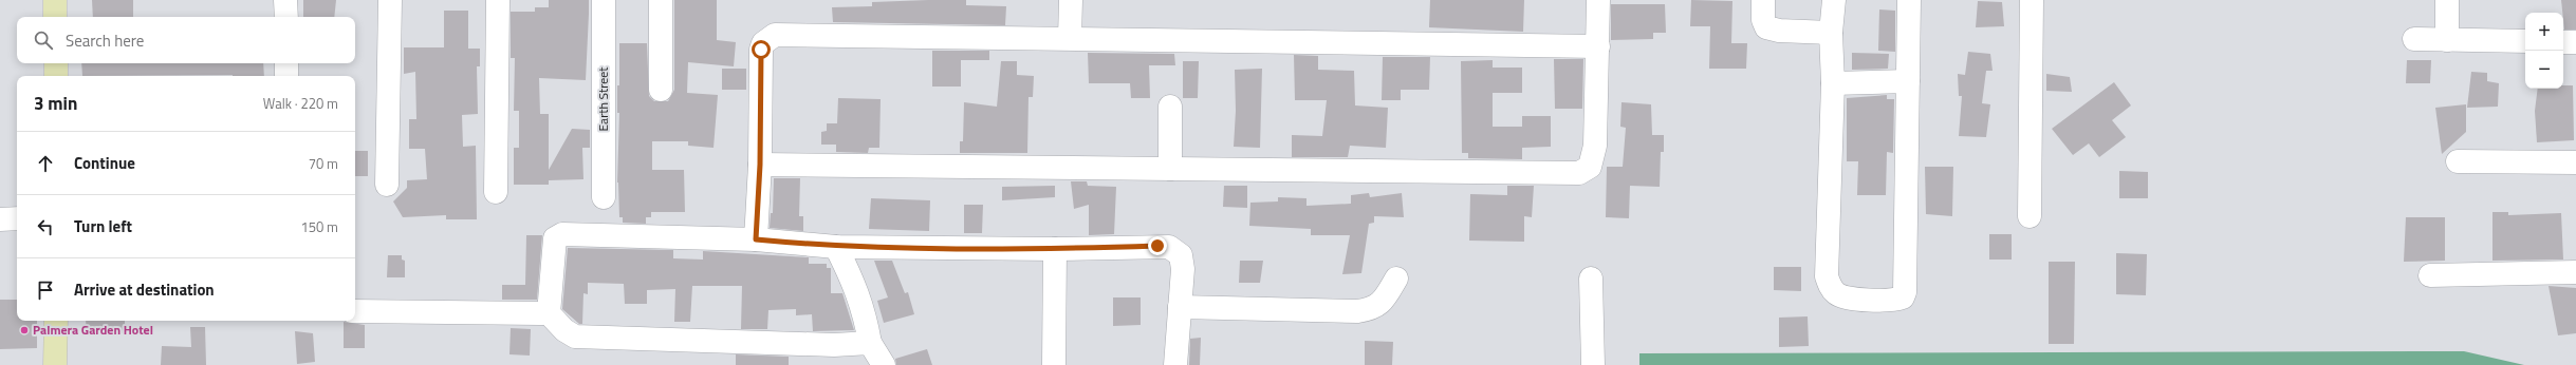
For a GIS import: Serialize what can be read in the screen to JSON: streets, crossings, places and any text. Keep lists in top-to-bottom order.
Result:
{
  "streets": {
    "street": ["Earth Street"]
  },
  "places": ["Palmera Garden Hotel"],
  "page": {
    "map_buttons": ["+", "−"],
    "search": "Search here",
    "heading": ["3 min", "Walk · 220 m"],
    "list": [
      ["Continue", "70 m"],
      ["Turn left", "150 m"],
      "Arrive at destination"
    ]
  }
}
